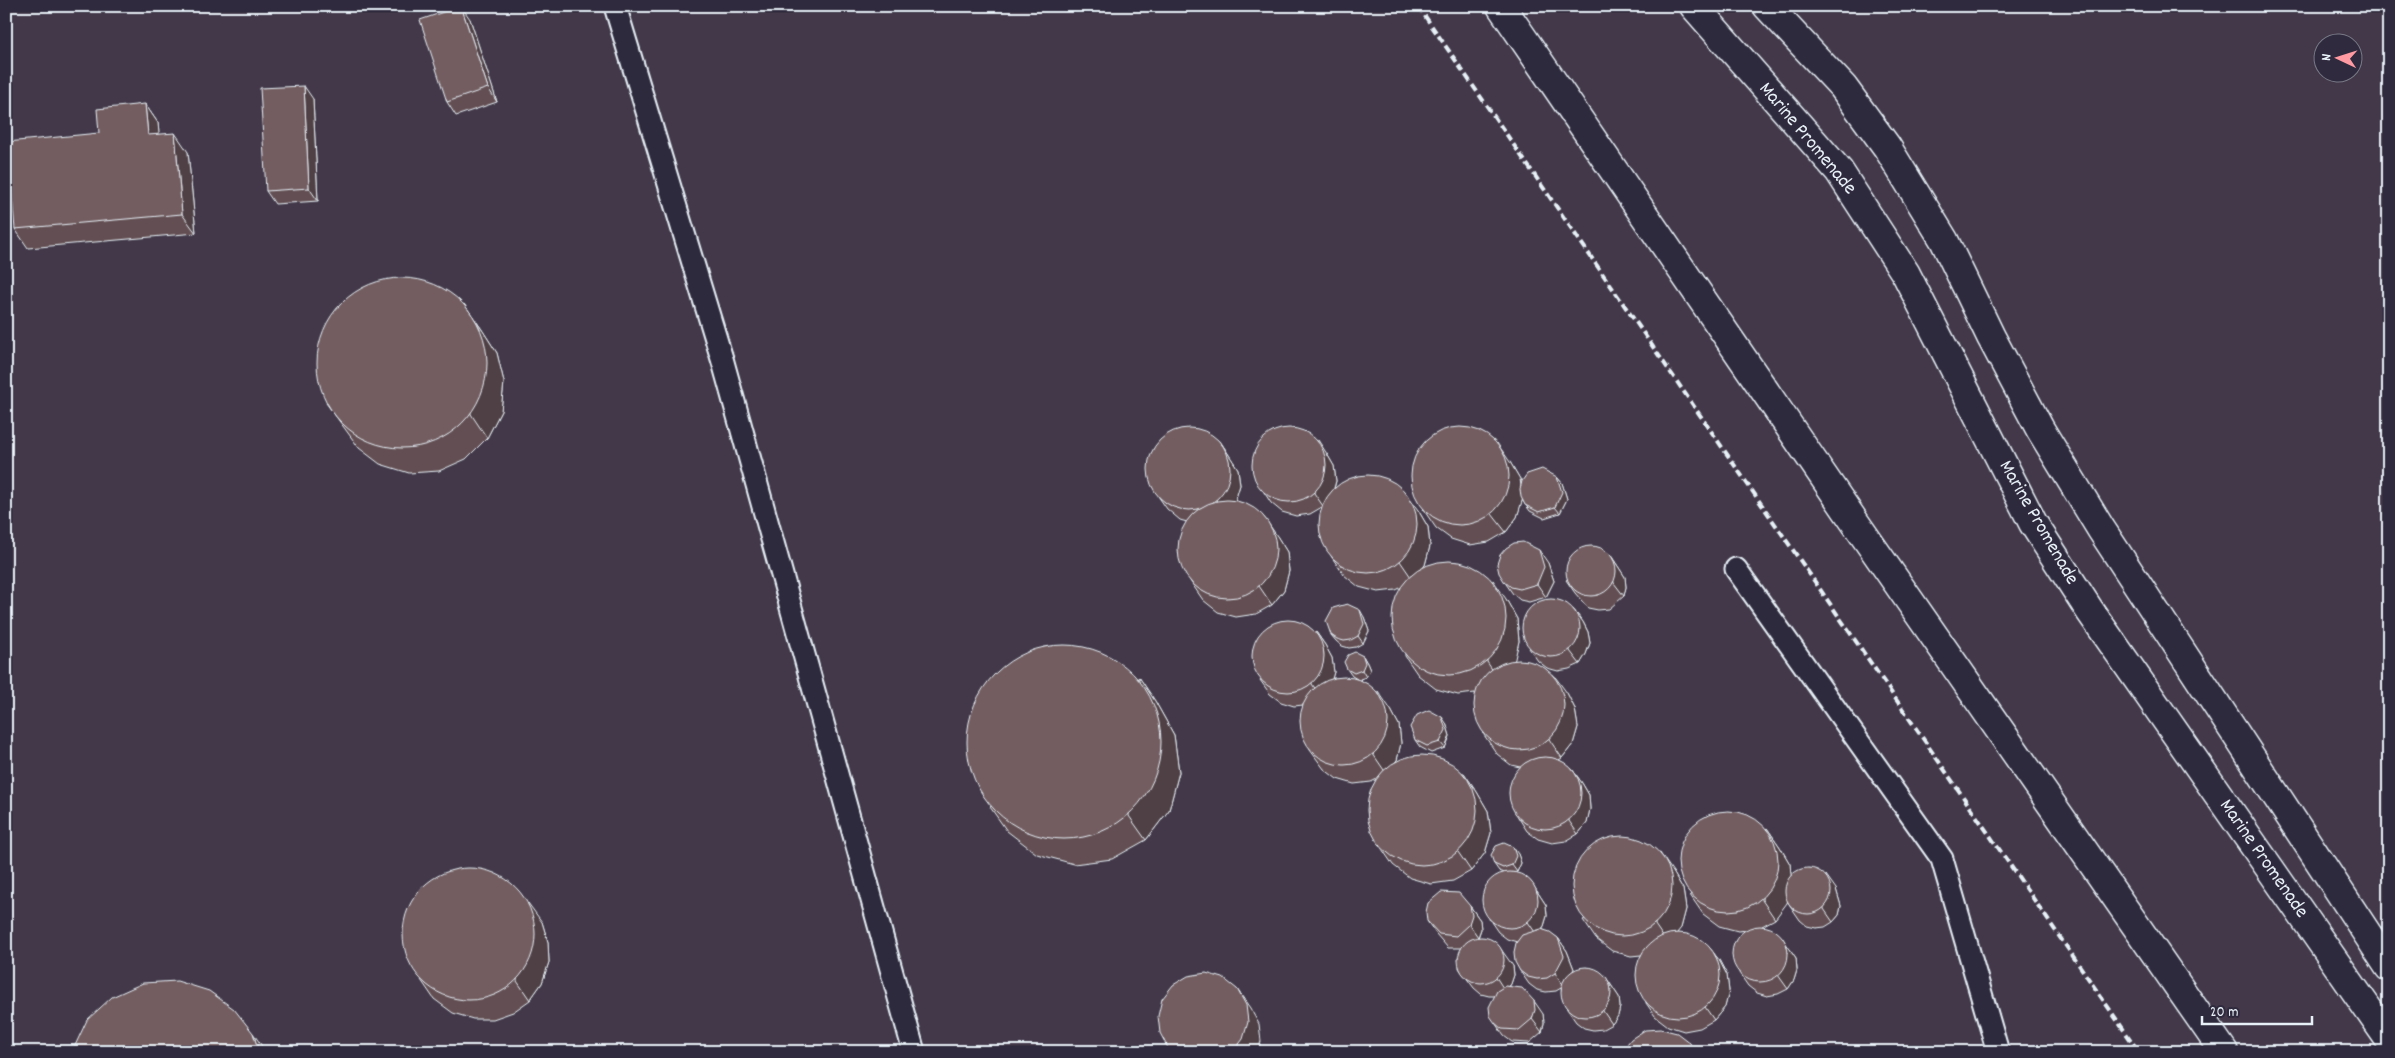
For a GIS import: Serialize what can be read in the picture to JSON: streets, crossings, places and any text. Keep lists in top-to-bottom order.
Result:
{
  "streets": {
    "main road": ["Marine Promenade"]
  },
  "scale_bar": "20 m",
  "north": "left"
}
